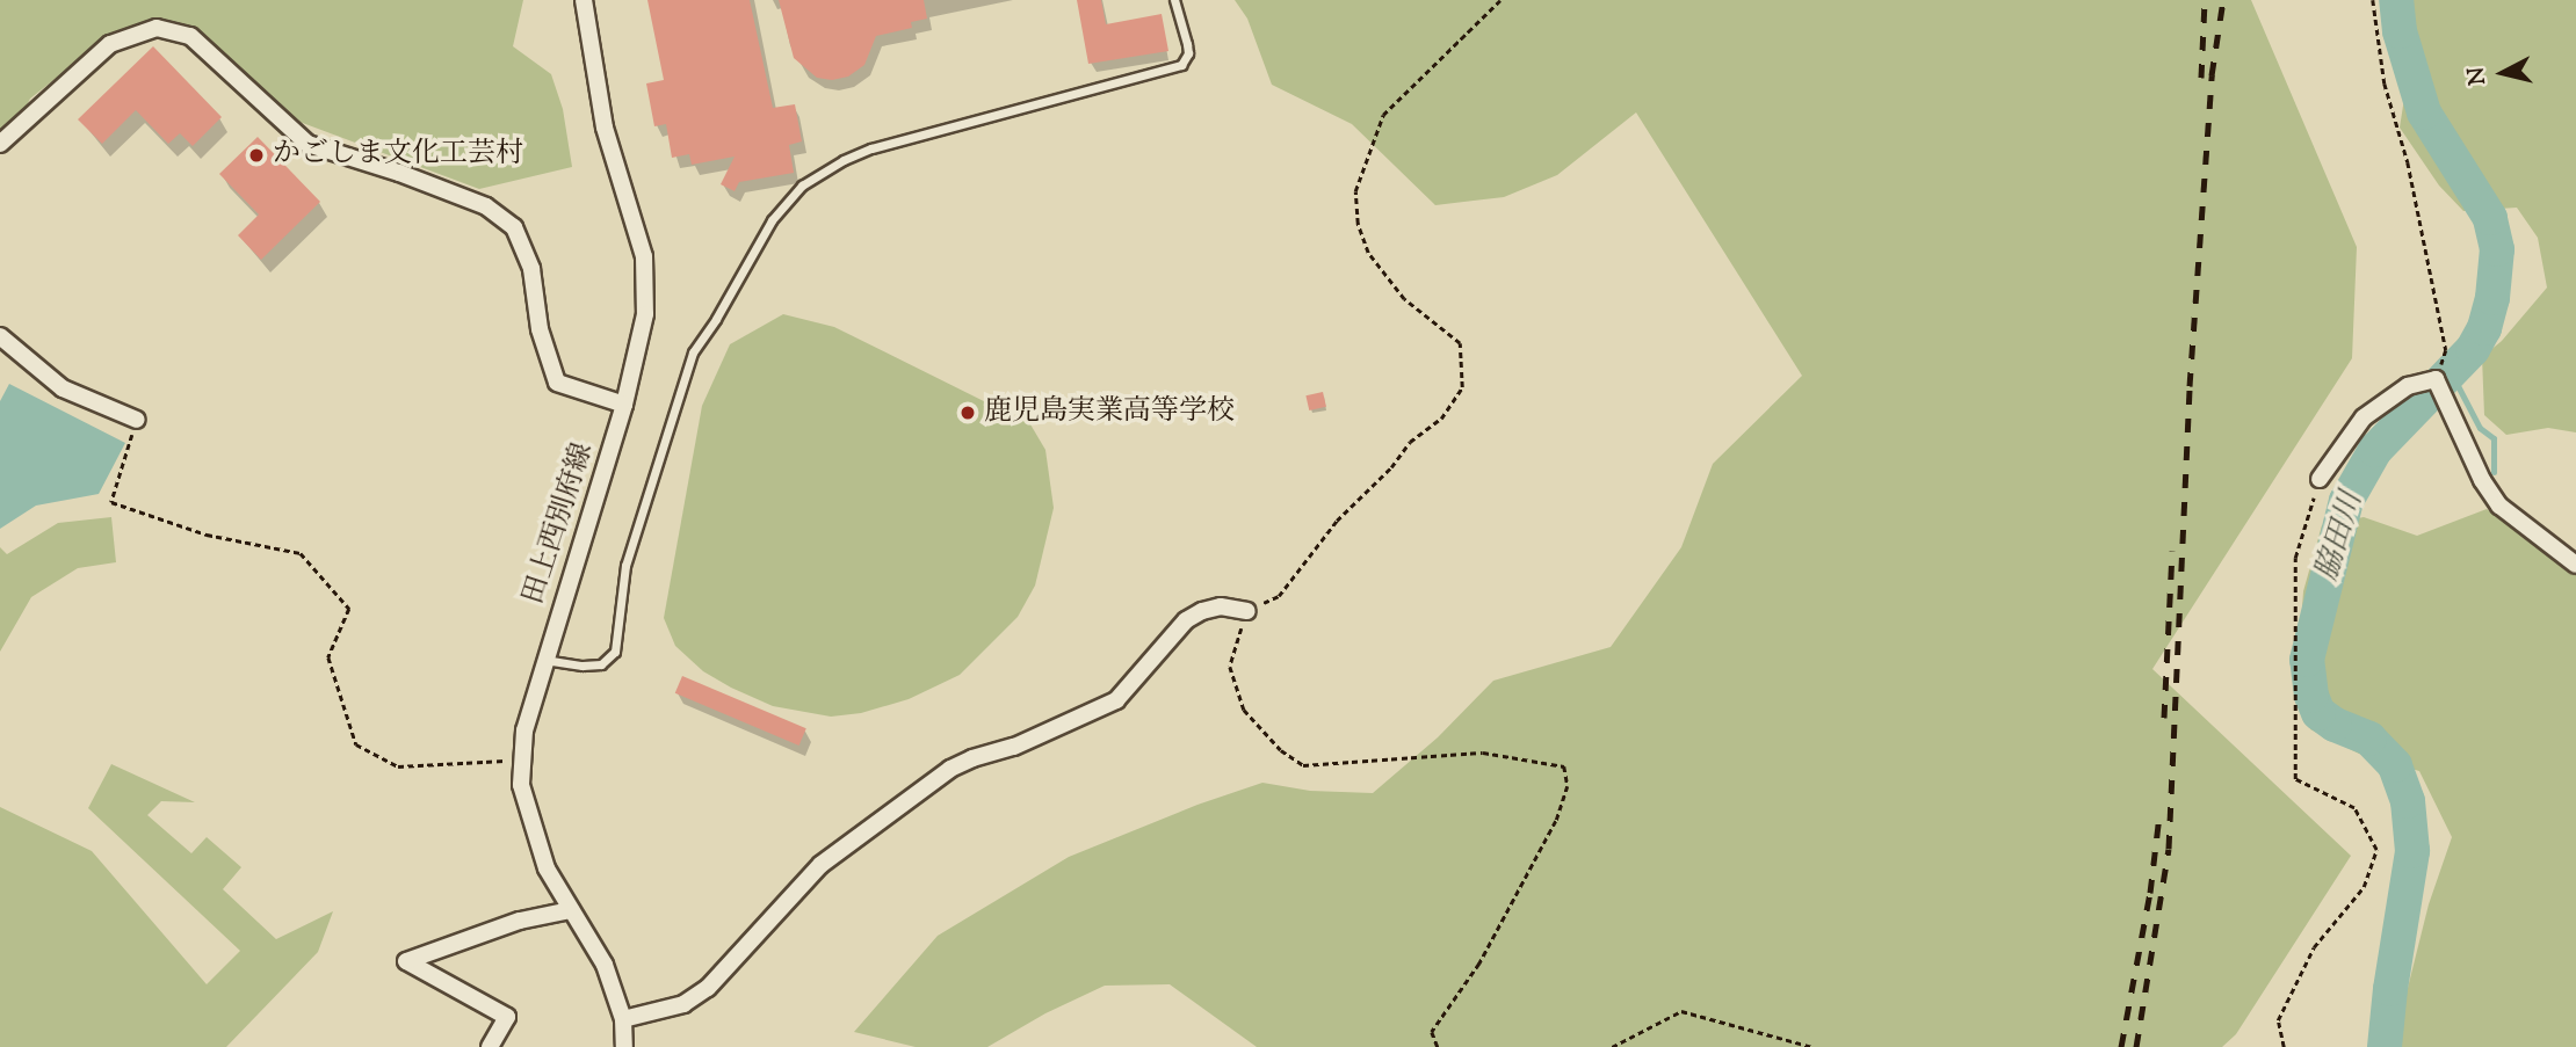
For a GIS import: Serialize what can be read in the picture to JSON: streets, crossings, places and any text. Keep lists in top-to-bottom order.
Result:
{
  "streets": {
    "street": ["田上西別府線"]
  },
  "water": ["脇田川"],
  "places": ["かごしま文化工芸村", "鹿児島実業高等学校"],
  "north": "left"
}
